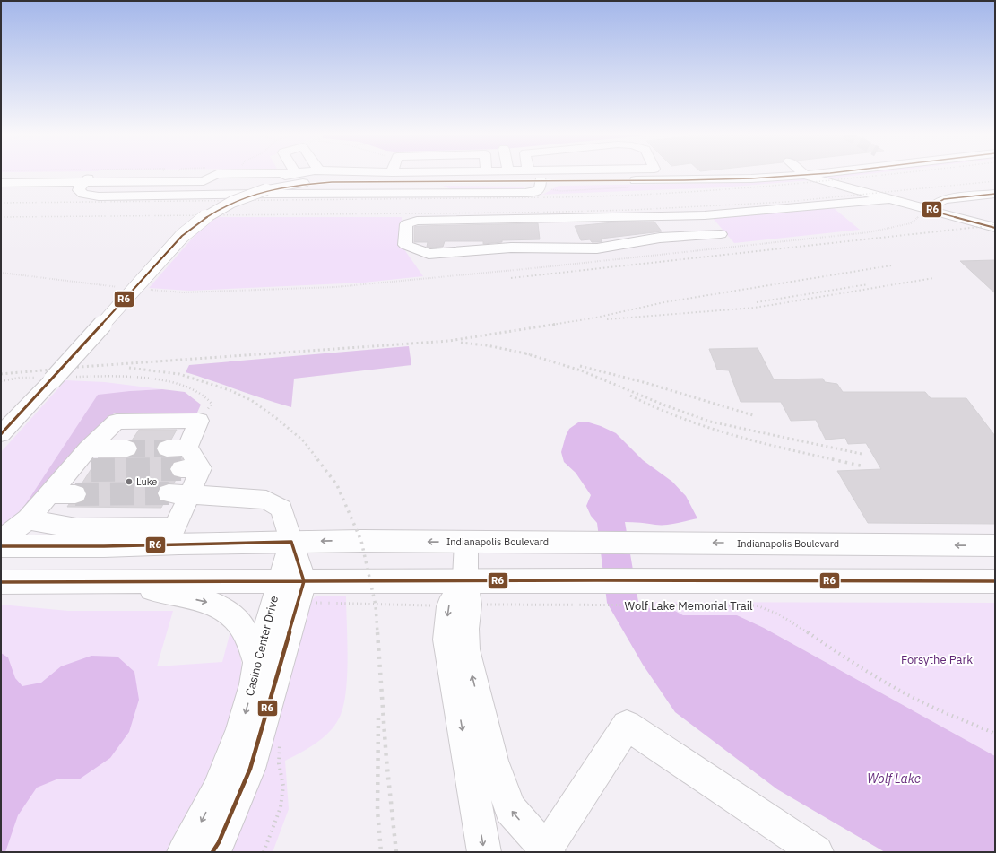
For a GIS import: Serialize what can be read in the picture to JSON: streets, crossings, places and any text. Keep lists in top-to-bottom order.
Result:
{
  "streets": {
    "street": ["Indianapolis Boulevard", "Casino Center Drive"],
    "path": ["Wolf Lake Memorial Trail"]
  },
  "water": ["Wolf Lake"],
  "parks": ["Forsythe Park"],
  "places": ["Luke"],
  "lines": ["transit line R6"]
}
